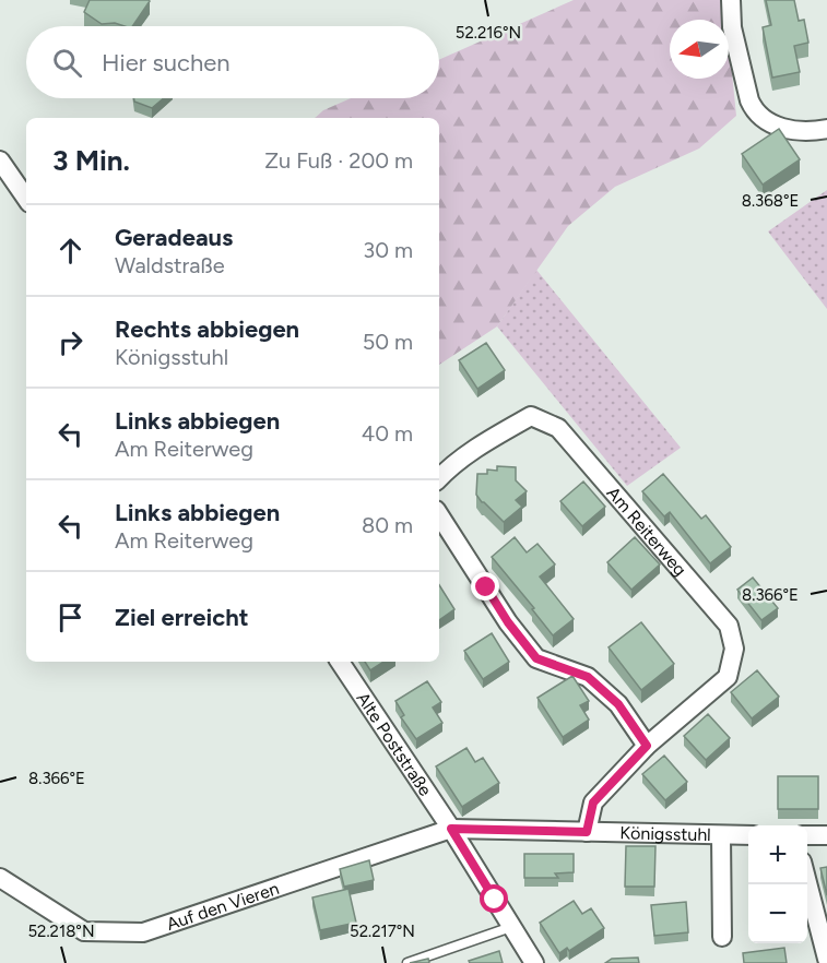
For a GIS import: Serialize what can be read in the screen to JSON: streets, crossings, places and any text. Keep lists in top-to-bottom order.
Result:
{
  "streets": {
    "street": [
      "Am Reiterweg",
      "Alte Poststraße",
      "Königsstuhl",
      "Auf den Vieren"
    ]
  },
  "crossings": [
    ["Am Reiterweg", "Königsstuhl"],
    ["Alte Poststraße", "Königsstuhl"],
    ["Alte Poststraße", "Auf den Vieren"],
    ["Königsstuhl", "Auf den Vieren"]
  ],
  "north": "left",
  "page": {
    "search": "Hier suchen",
    "heading": ["3 Min.", "Zu Fuß · 200 m"],
    "list": [
      ["Geradeaus", "Waldstraße", "30 m"],
      ["Rechts abbiegen", "Königsstuhl", "50 m"],
      ["Links abbiegen", "Am Reiterweg", "40 m"],
      ["Links abbiegen", "Am Reiterweg", "80 m"],
      "Ziel erreicht"
    ],
    "map_buttons": ["+", "−"]
  },
  "coordinates": [
    "52.216°N",
    "8.368°E",
    "8.366°E",
    "52.218°N",
    "52.217°N"
  ]
}
